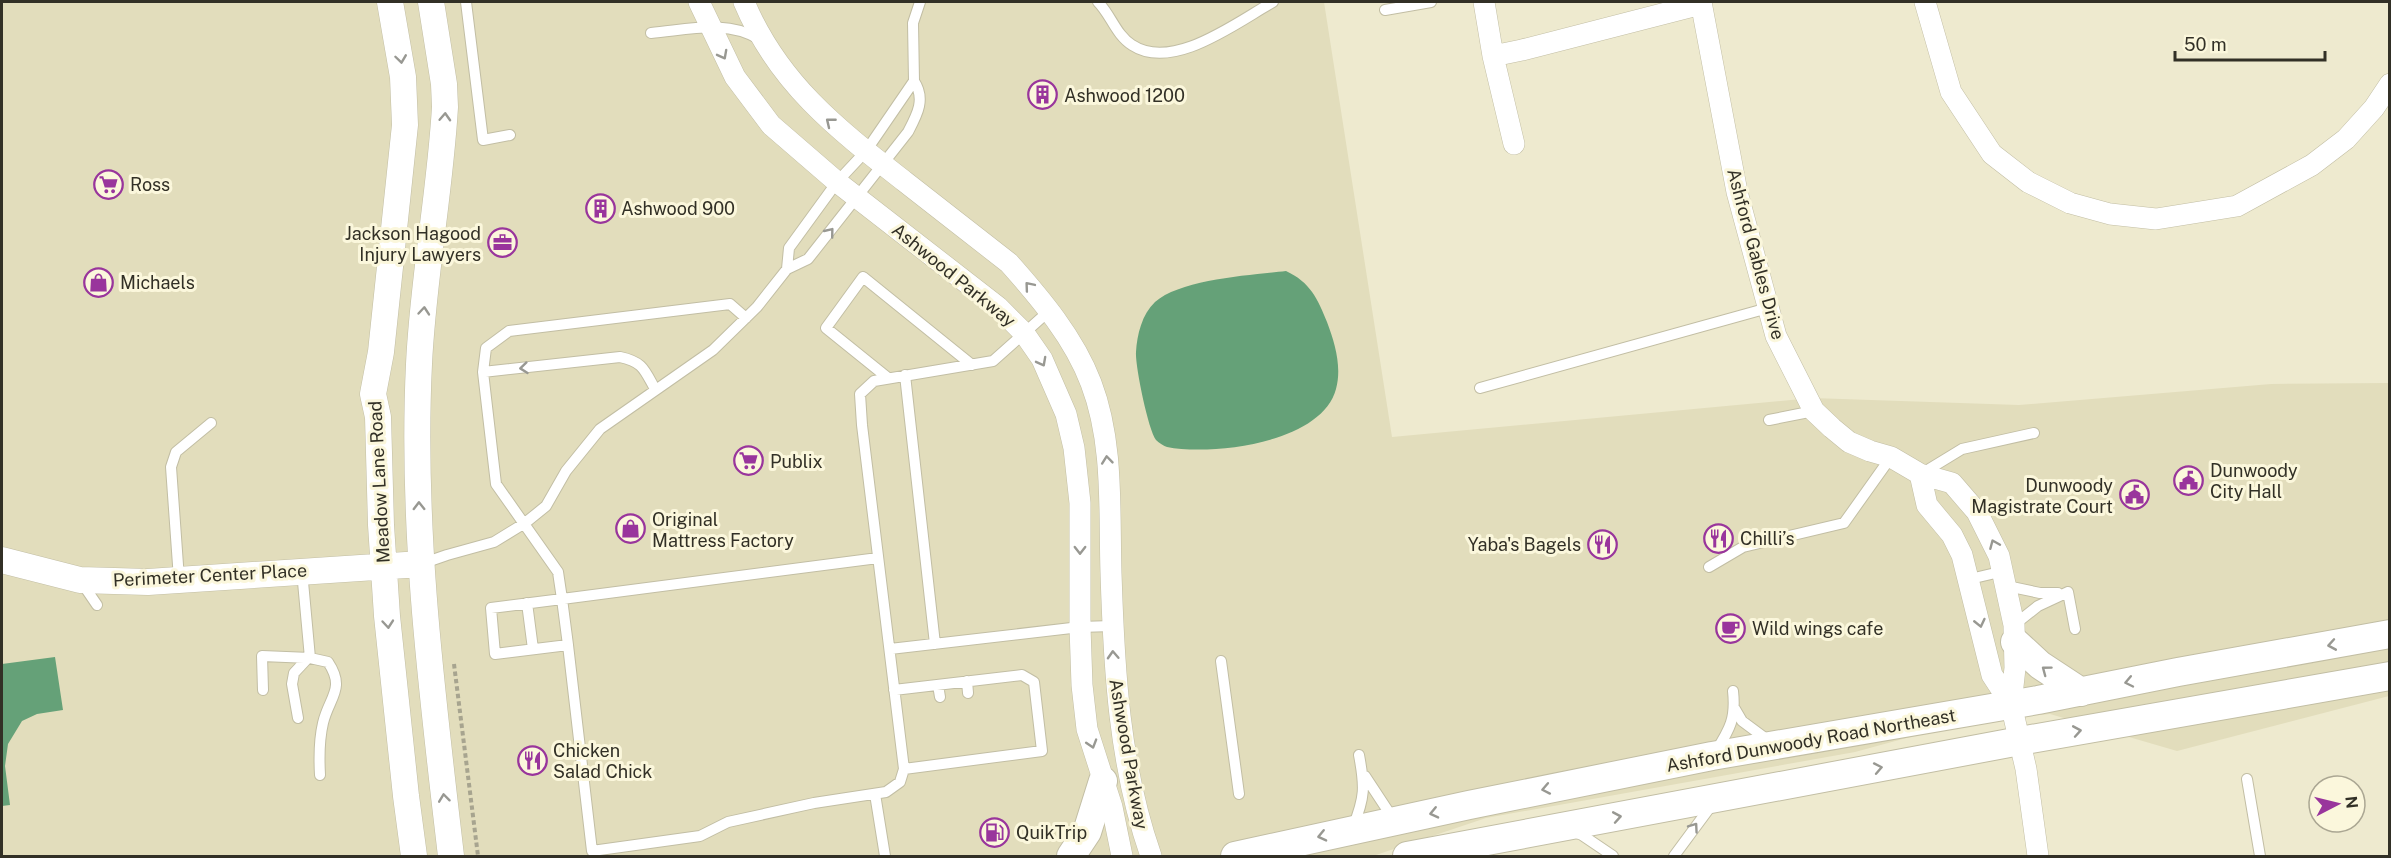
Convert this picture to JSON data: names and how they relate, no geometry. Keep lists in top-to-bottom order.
{
  "streets": {
    "main road": ["Ashford Dunwoody Road Northeast"],
    "street": [
      "Ashford Gables Drive",
      "Ashwood Parkway",
      "Meadow Lane Road",
      "Perimeter Center Place"
    ]
  },
  "crossings": [
    ["Ashford Gables Drive", "Ashford Dunwoody Road Northeast"],
    ["Meadow Lane Road", "Perimeter Center Place"]
  ],
  "places": {
    "building": ["Ashwood 1200", "Ashwood 900"],
    "supermarket": ["Ross", "Publix"],
    "office": ["Jackson Hagood Injury Lawyers"],
    "shop": ["Michaels", "Original Mattress Factory"],
    "public building": ["Dunwoody City Hall", "Dunwoody Magistrate Court"],
    "restaurant": ["Chilli’s", "Yaba's Bagels", "Chicken Salad Chick"],
    "cafe": ["Wild wings cafe"],
    "fuel station": ["QuikTrip"]
  },
  "scale_bar": "50 m",
  "north": "right"
}
